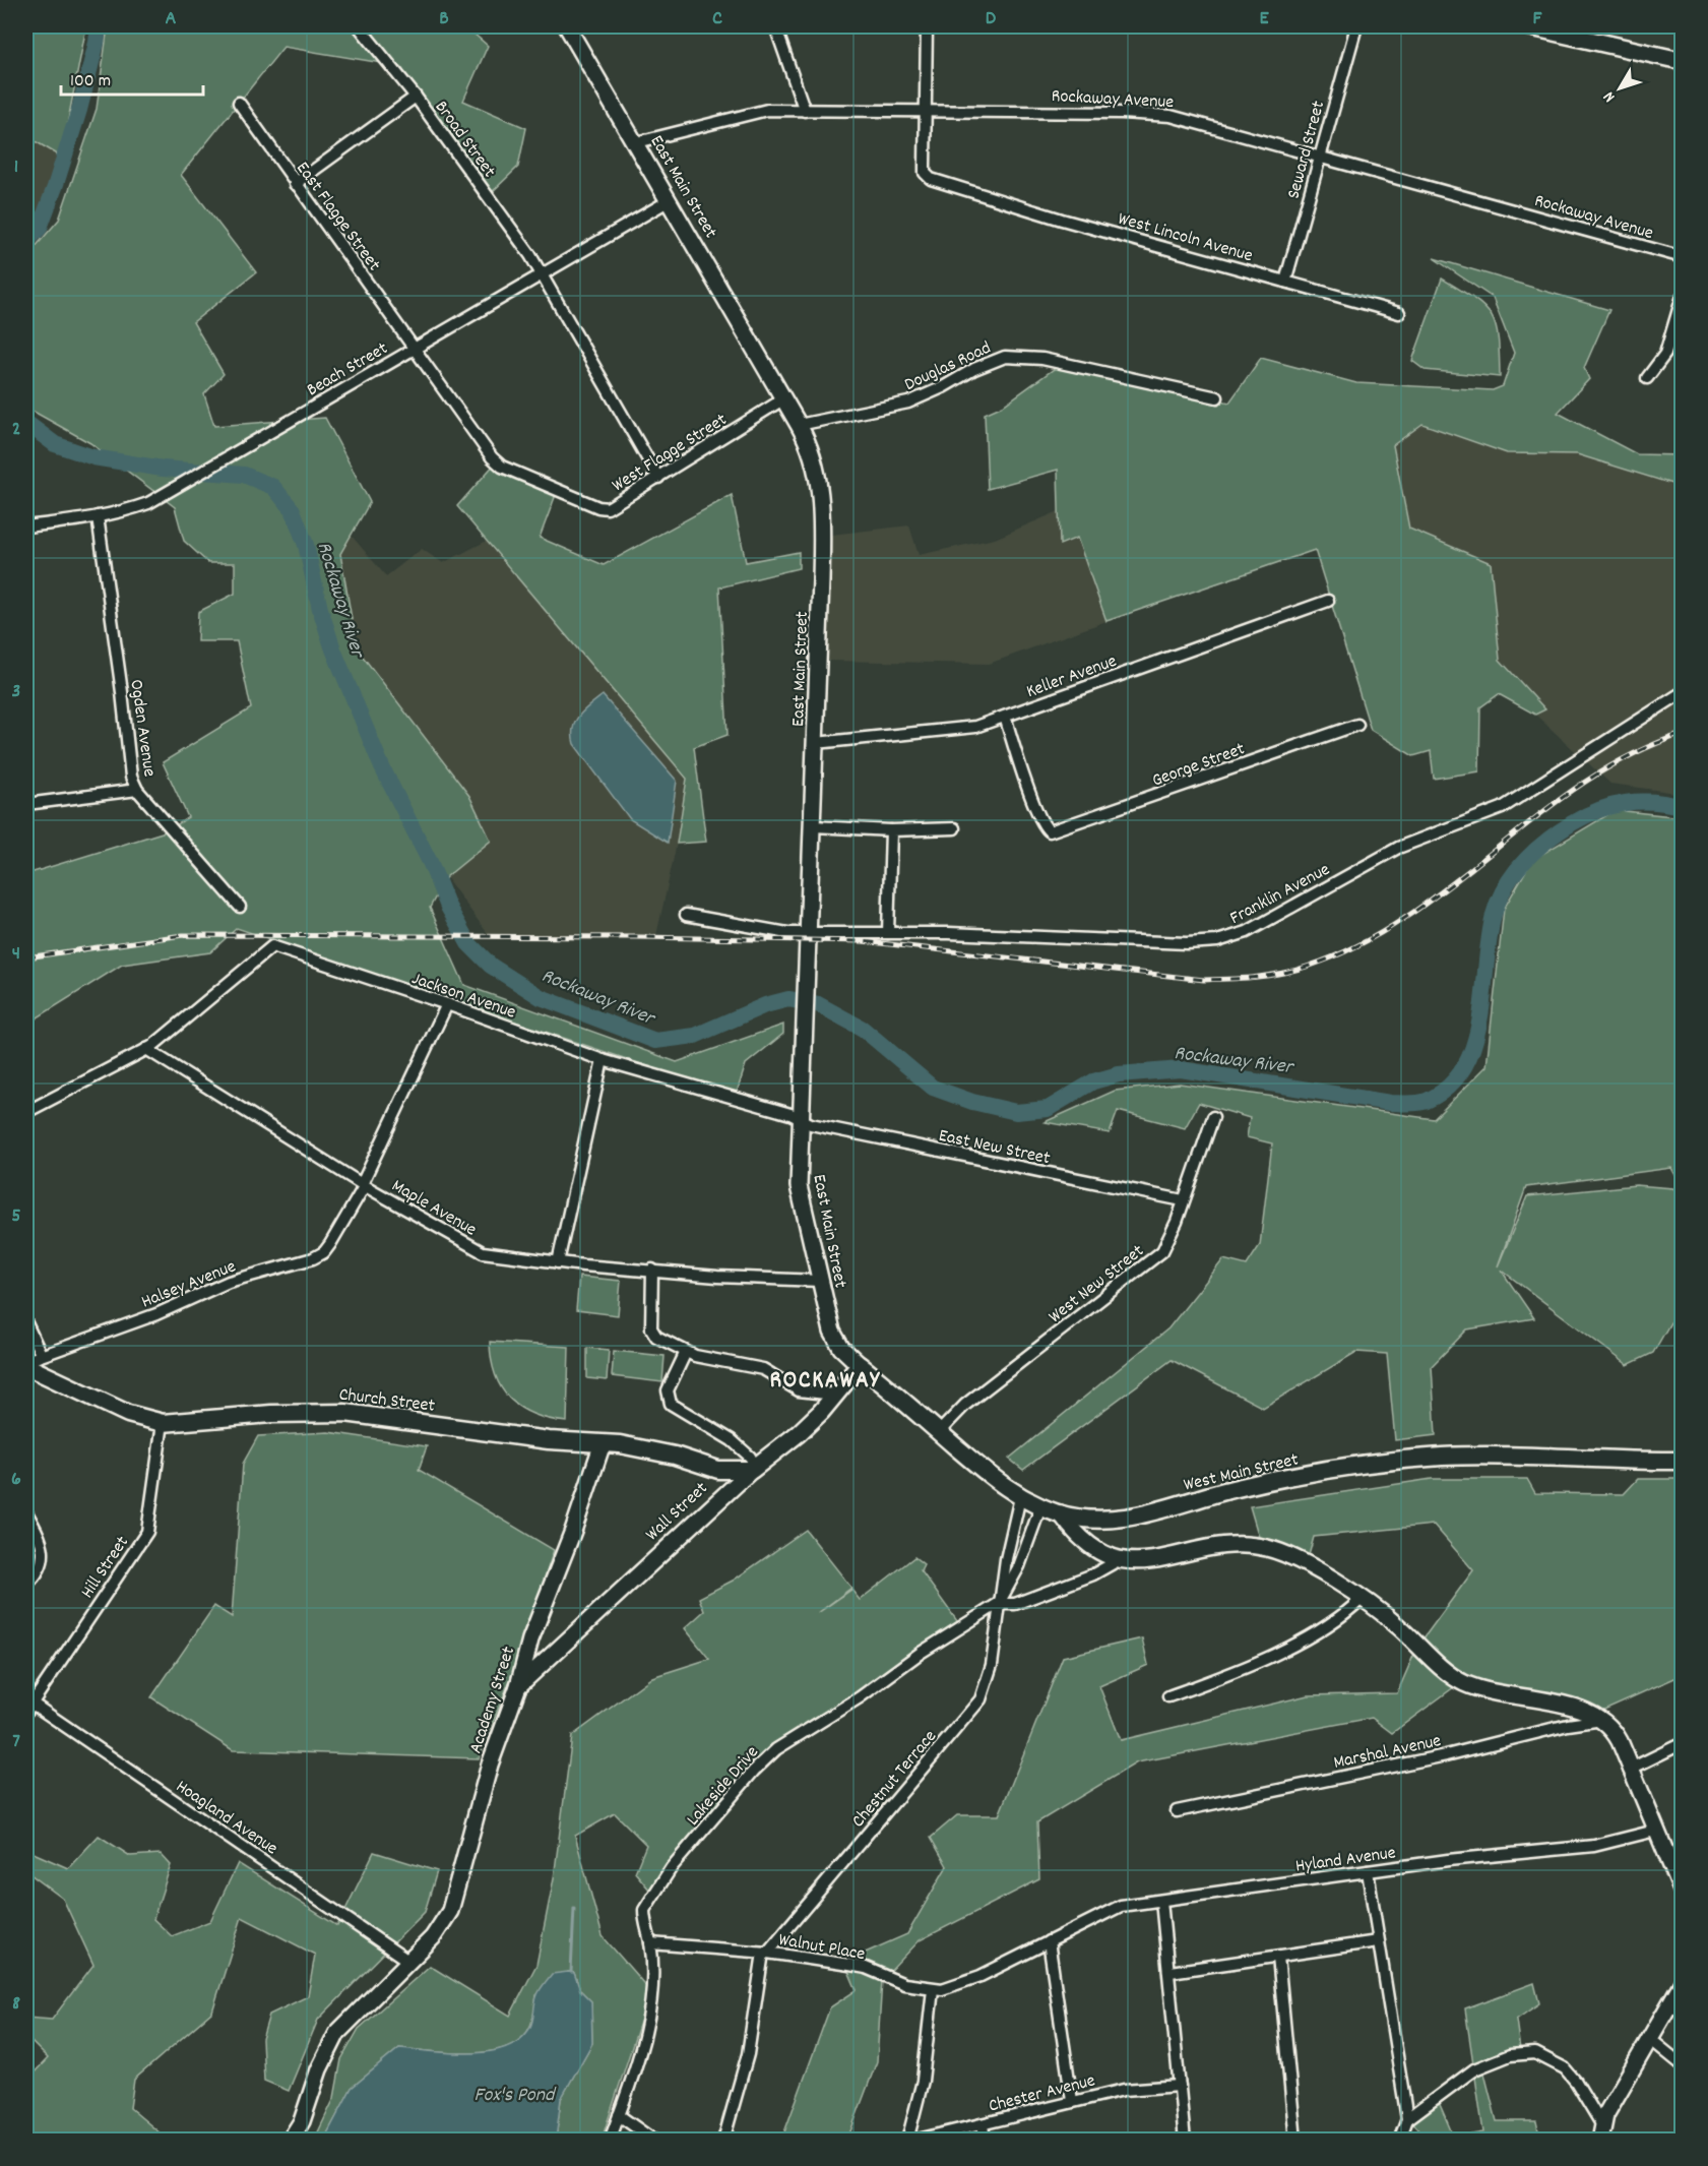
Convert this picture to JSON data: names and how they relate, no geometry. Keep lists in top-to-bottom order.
{
  "streets": {
    "main road": ["Church Street", "West Main Street", "Wall Street"],
    "street": [
      "Rockaway Avenue",
      "Broad Street",
      "Seward Street",
      "East Main Street",
      "East Flagge Street",
      "West Lincoln Avenue",
      "Douglas Road",
      "Beach Street",
      "West Flagge Street",
      "Keller Avenue",
      "Ogden Avenue",
      "George Street",
      "Franklin Avenue",
      "Jackson Avenue",
      "East New Street",
      "Maple Avenue",
      "Halsey Avenue",
      "West New Street",
      "Hill Street",
      "Academy Street",
      "Marshal Avenue",
      "Chestnut Terrace",
      "Lakeside Drive",
      "Hoagland Avenue",
      "Hyland Avenue",
      "Walnut Place",
      "Chester Avenue"
    ]
  },
  "crossings": [
    ["Rockaway Avenue", "Seward Street"],
    ["Rockaway Avenue", "East Main Street"],
    ["Rockaway Avenue", "West Lincoln Avenue"],
    ["Broad Street", "Beach Street"],
    ["Broad Street", "West Flagge Street"],
    ["Seward Street", "West Lincoln Avenue"],
    ["East Main Street", "Douglas Road"],
    ["East Main Street", "Beach Street"],
    ["East Main Street", "West Flagge Street"],
    ["East Main Street", "Keller Avenue"],
    ["East Main Street", "Franklin Avenue"],
    ["East Main Street", "Jackson Avenue"],
    ["East Main Street", "East New Street"],
    ["East Main Street", "Maple Avenue"],
    ["East Main Street", "West Main Street"],
    ["East Main Street", "Wall Street"],
    ["East Flagge Street", "Beach Street"],
    ["East Flagge Street", "West Flagge Street"],
    ["Beach Street", "West Flagge Street"],
    ["Beach Street", "Ogden Avenue"],
    ["Keller Avenue", "George Street"],
    ["Jackson Avenue", "East New Street"],
    ["Jackson Avenue", "Maple Avenue"],
    ["Jackson Avenue", "Halsey Avenue"],
    ["East New Street", "West New Street"],
    ["Maple Avenue", "Halsey Avenue"],
    ["Halsey Avenue", "Church Street"],
    ["West New Street", "West Main Street"],
    ["Church Street", "Wall Street"],
    ["Church Street", "Hill Street"],
    ["Church Street", "Academy Street"],
    ["West Main Street", "Wall Street"],
    ["West Main Street", "Chestnut Terrace"],
    ["Wall Street", "Academy Street"],
    ["Hill Street", "Hoagland Avenue"],
    ["Academy Street", "Hoagland Avenue"],
    ["Chestnut Terrace", "Lakeside Drive"],
    ["Chestnut Terrace", "Walnut Place"],
    ["Lakeside Drive", "Walnut Place"],
    ["Hyland Avenue", "Walnut Place"]
  ],
  "districts": ["ROCKAWAY"],
  "water": ["Rockaway River", "Fox's Pond"],
  "scale_bar": "100 m",
  "north": "bottom left",
  "grid": {
    "columns": [
      "A",
      "B",
      "C",
      "D",
      "E",
      "F"
    ],
    "rows": [
      "1",
      "2",
      "3",
      "4",
      "5",
      "6",
      "7",
      "8"
    ]
  }
}
